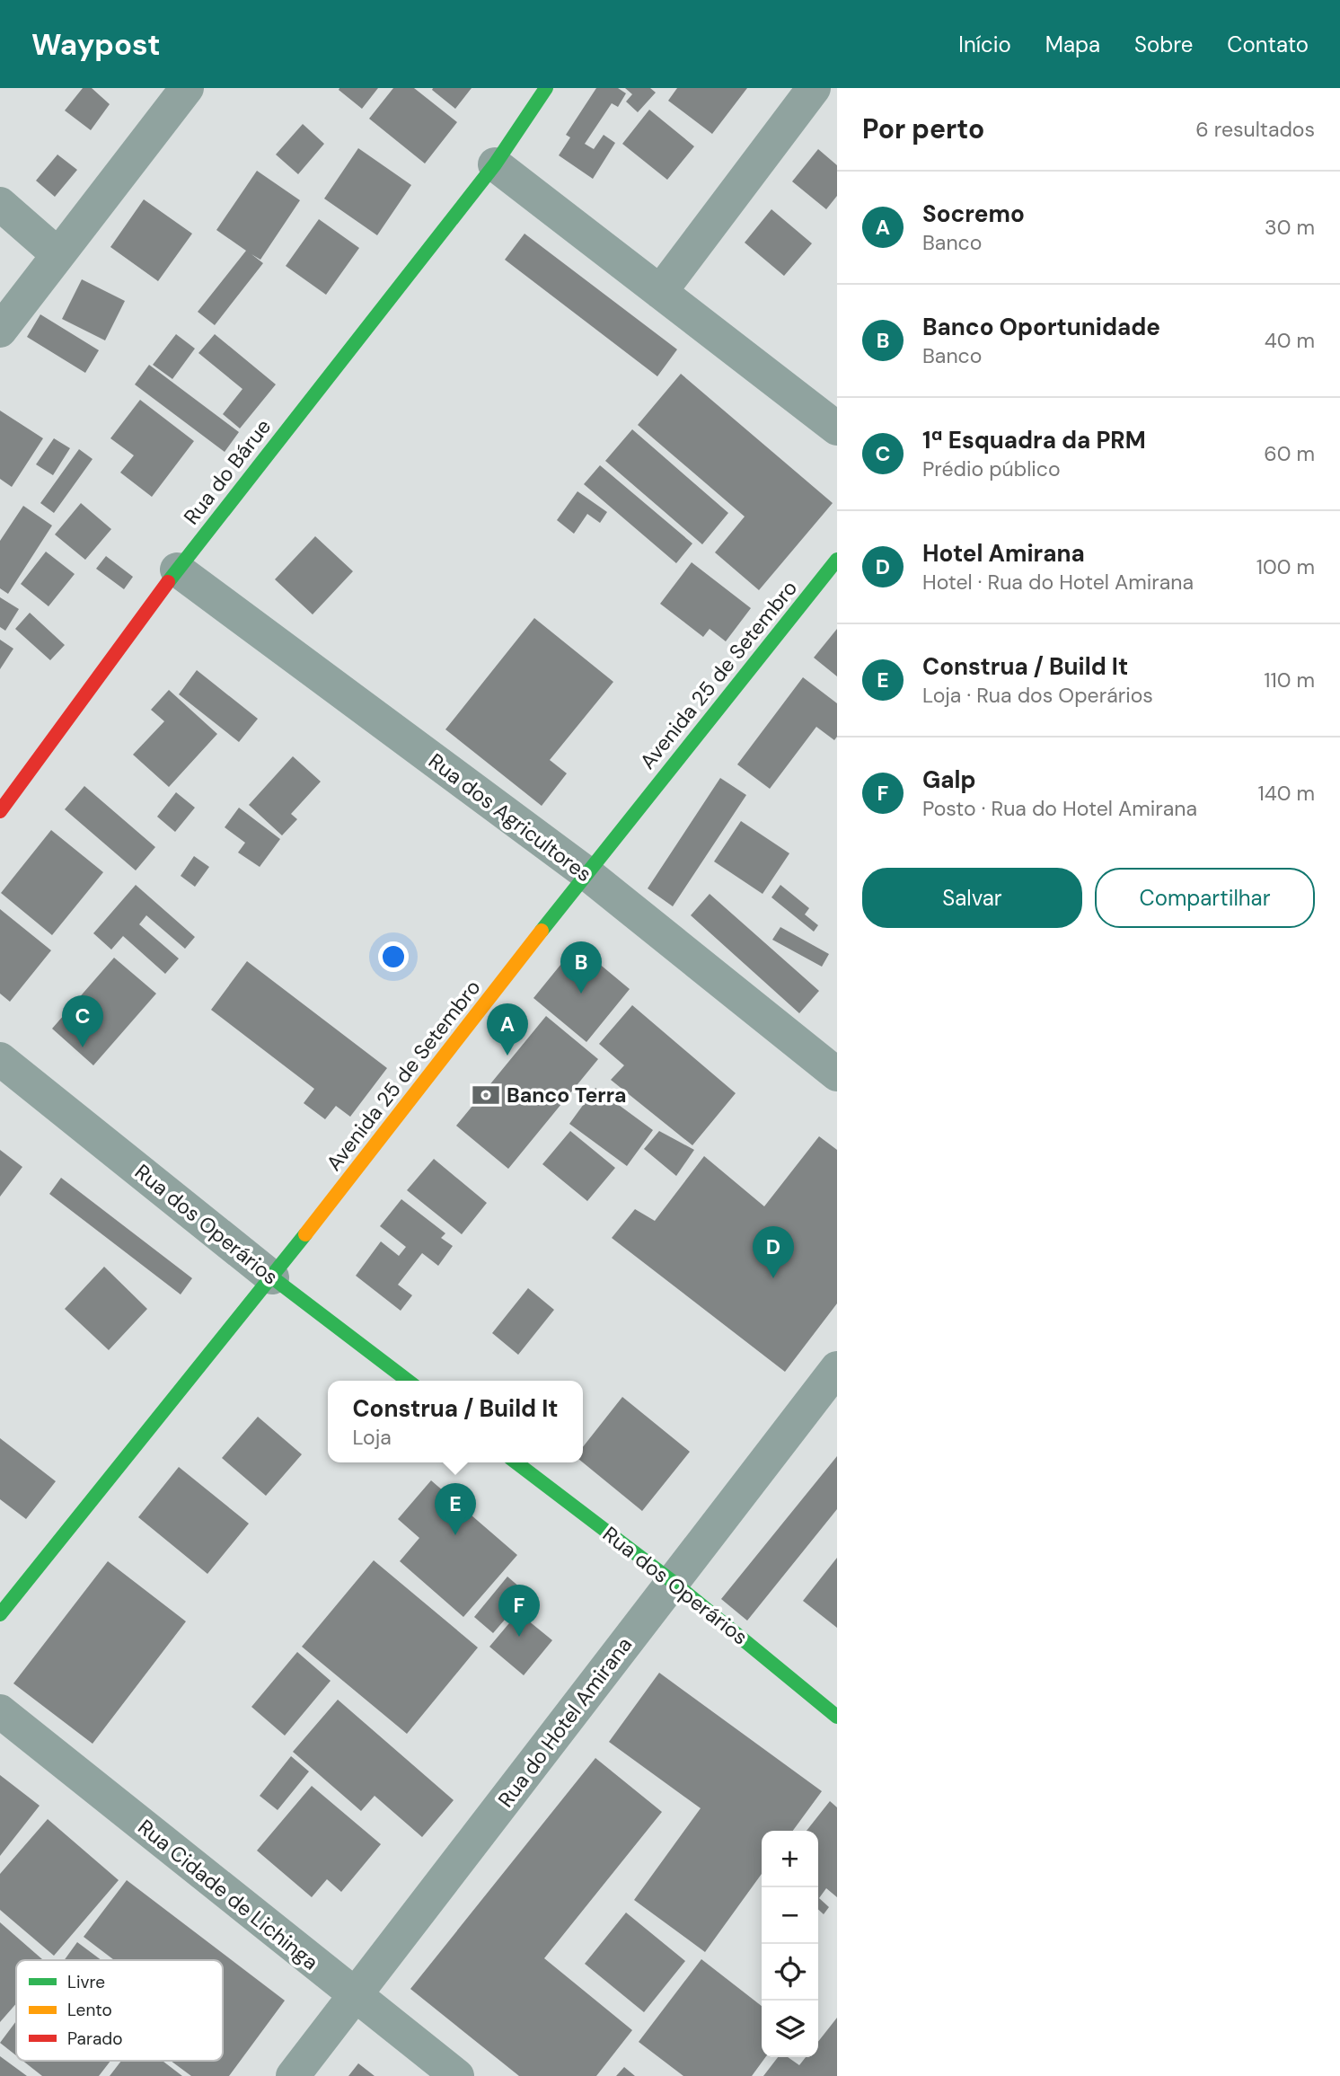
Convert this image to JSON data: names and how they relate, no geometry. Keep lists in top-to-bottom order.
{
  "streets": {
    "street": [
      "Rua do Bárue",
      "Avenida 25 de Setembro",
      "Rua dos Agricultores",
      "Rua dos Operários",
      "Rua do Hotel Amirana",
      "Rua Cidade de Lichinga"
    ]
  },
  "crossings": [
    ["Rua do Bárue", "Rua dos Agricultores"],
    ["Avenida 25 de Setembro", "Rua dos Agricultores"],
    ["Avenida 25 de Setembro", "Rua dos Operários"],
    ["Rua dos Operários", "Rua do Hotel Amirana"],
    ["Rua do Hotel Amirana", "Rua Cidade de Lichinga"]
  ],
  "places": {
    "bank": ["Banco Terra"]
  },
  "legend": ["Livre", "Lento", "Parado"],
  "page": {
    "header": "Waypost",
    "nav": [
      "Início",
      "Mapa",
      "Sobre",
      "Contato"
    ],
    "heading": ["Por perto", "6 resultados"],
    "list": [
      {
        "mark": "A",
        "name": "Socremo",
        "note": "Banco",
        "value": "30 m"
      },
      {
        "mark": "B",
        "name": "Banco Oportunidade",
        "note": "Banco",
        "value": "40 m"
      },
      {
        "mark": "C",
        "name": "1ª Esquadra da PRM",
        "note": "Prédio público",
        "value": "60 m"
      },
      {
        "mark": "D",
        "name": "Hotel Amirana",
        "note": "Hotel · Rua do Hotel Amirana",
        "value": "100 m"
      },
      {
        "mark": "E",
        "name": "Construa / Build It",
        "note": "Loja · Rua dos Operários",
        "value": "110 m"
      },
      {
        "mark": "F",
        "name": "Galp",
        "note": "Posto · Rua do Hotel Amirana",
        "value": "140 m"
      }
    ],
    "buttons": ["Salvar", "Compartilhar"],
    "pins": [
      "B",
      "C",
      "A",
      "D",
      "E",
      "F"
    ],
    "popup": ["Construa / Build It", "Loja"],
    "map_buttons": ["+", "−"]
  }
}
